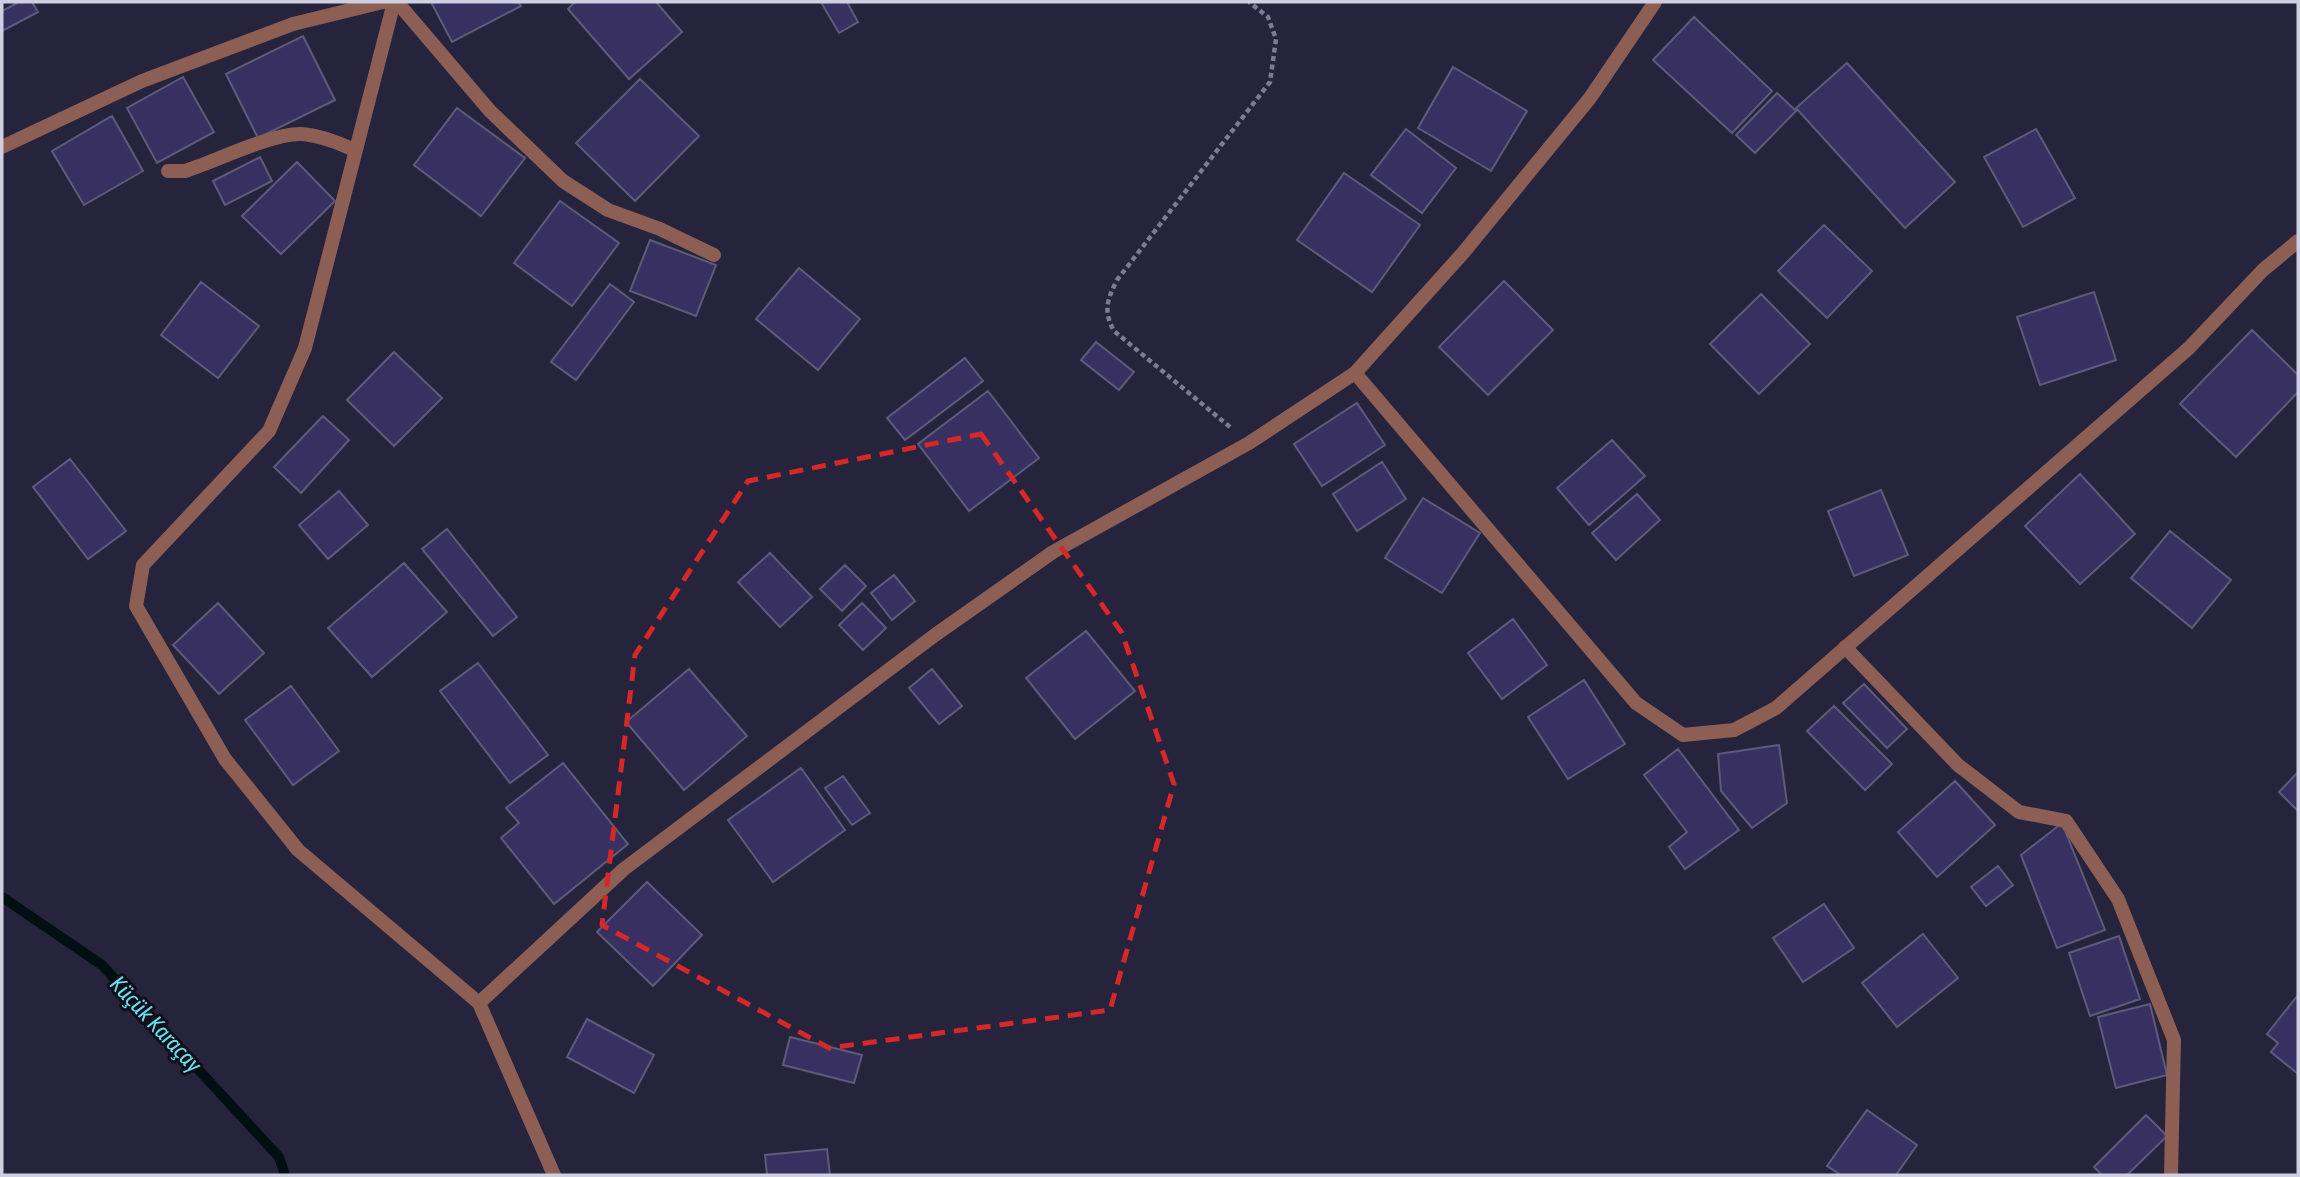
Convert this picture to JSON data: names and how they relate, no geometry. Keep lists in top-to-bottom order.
{
  "water": ["Küçük Karaçay"]
}
